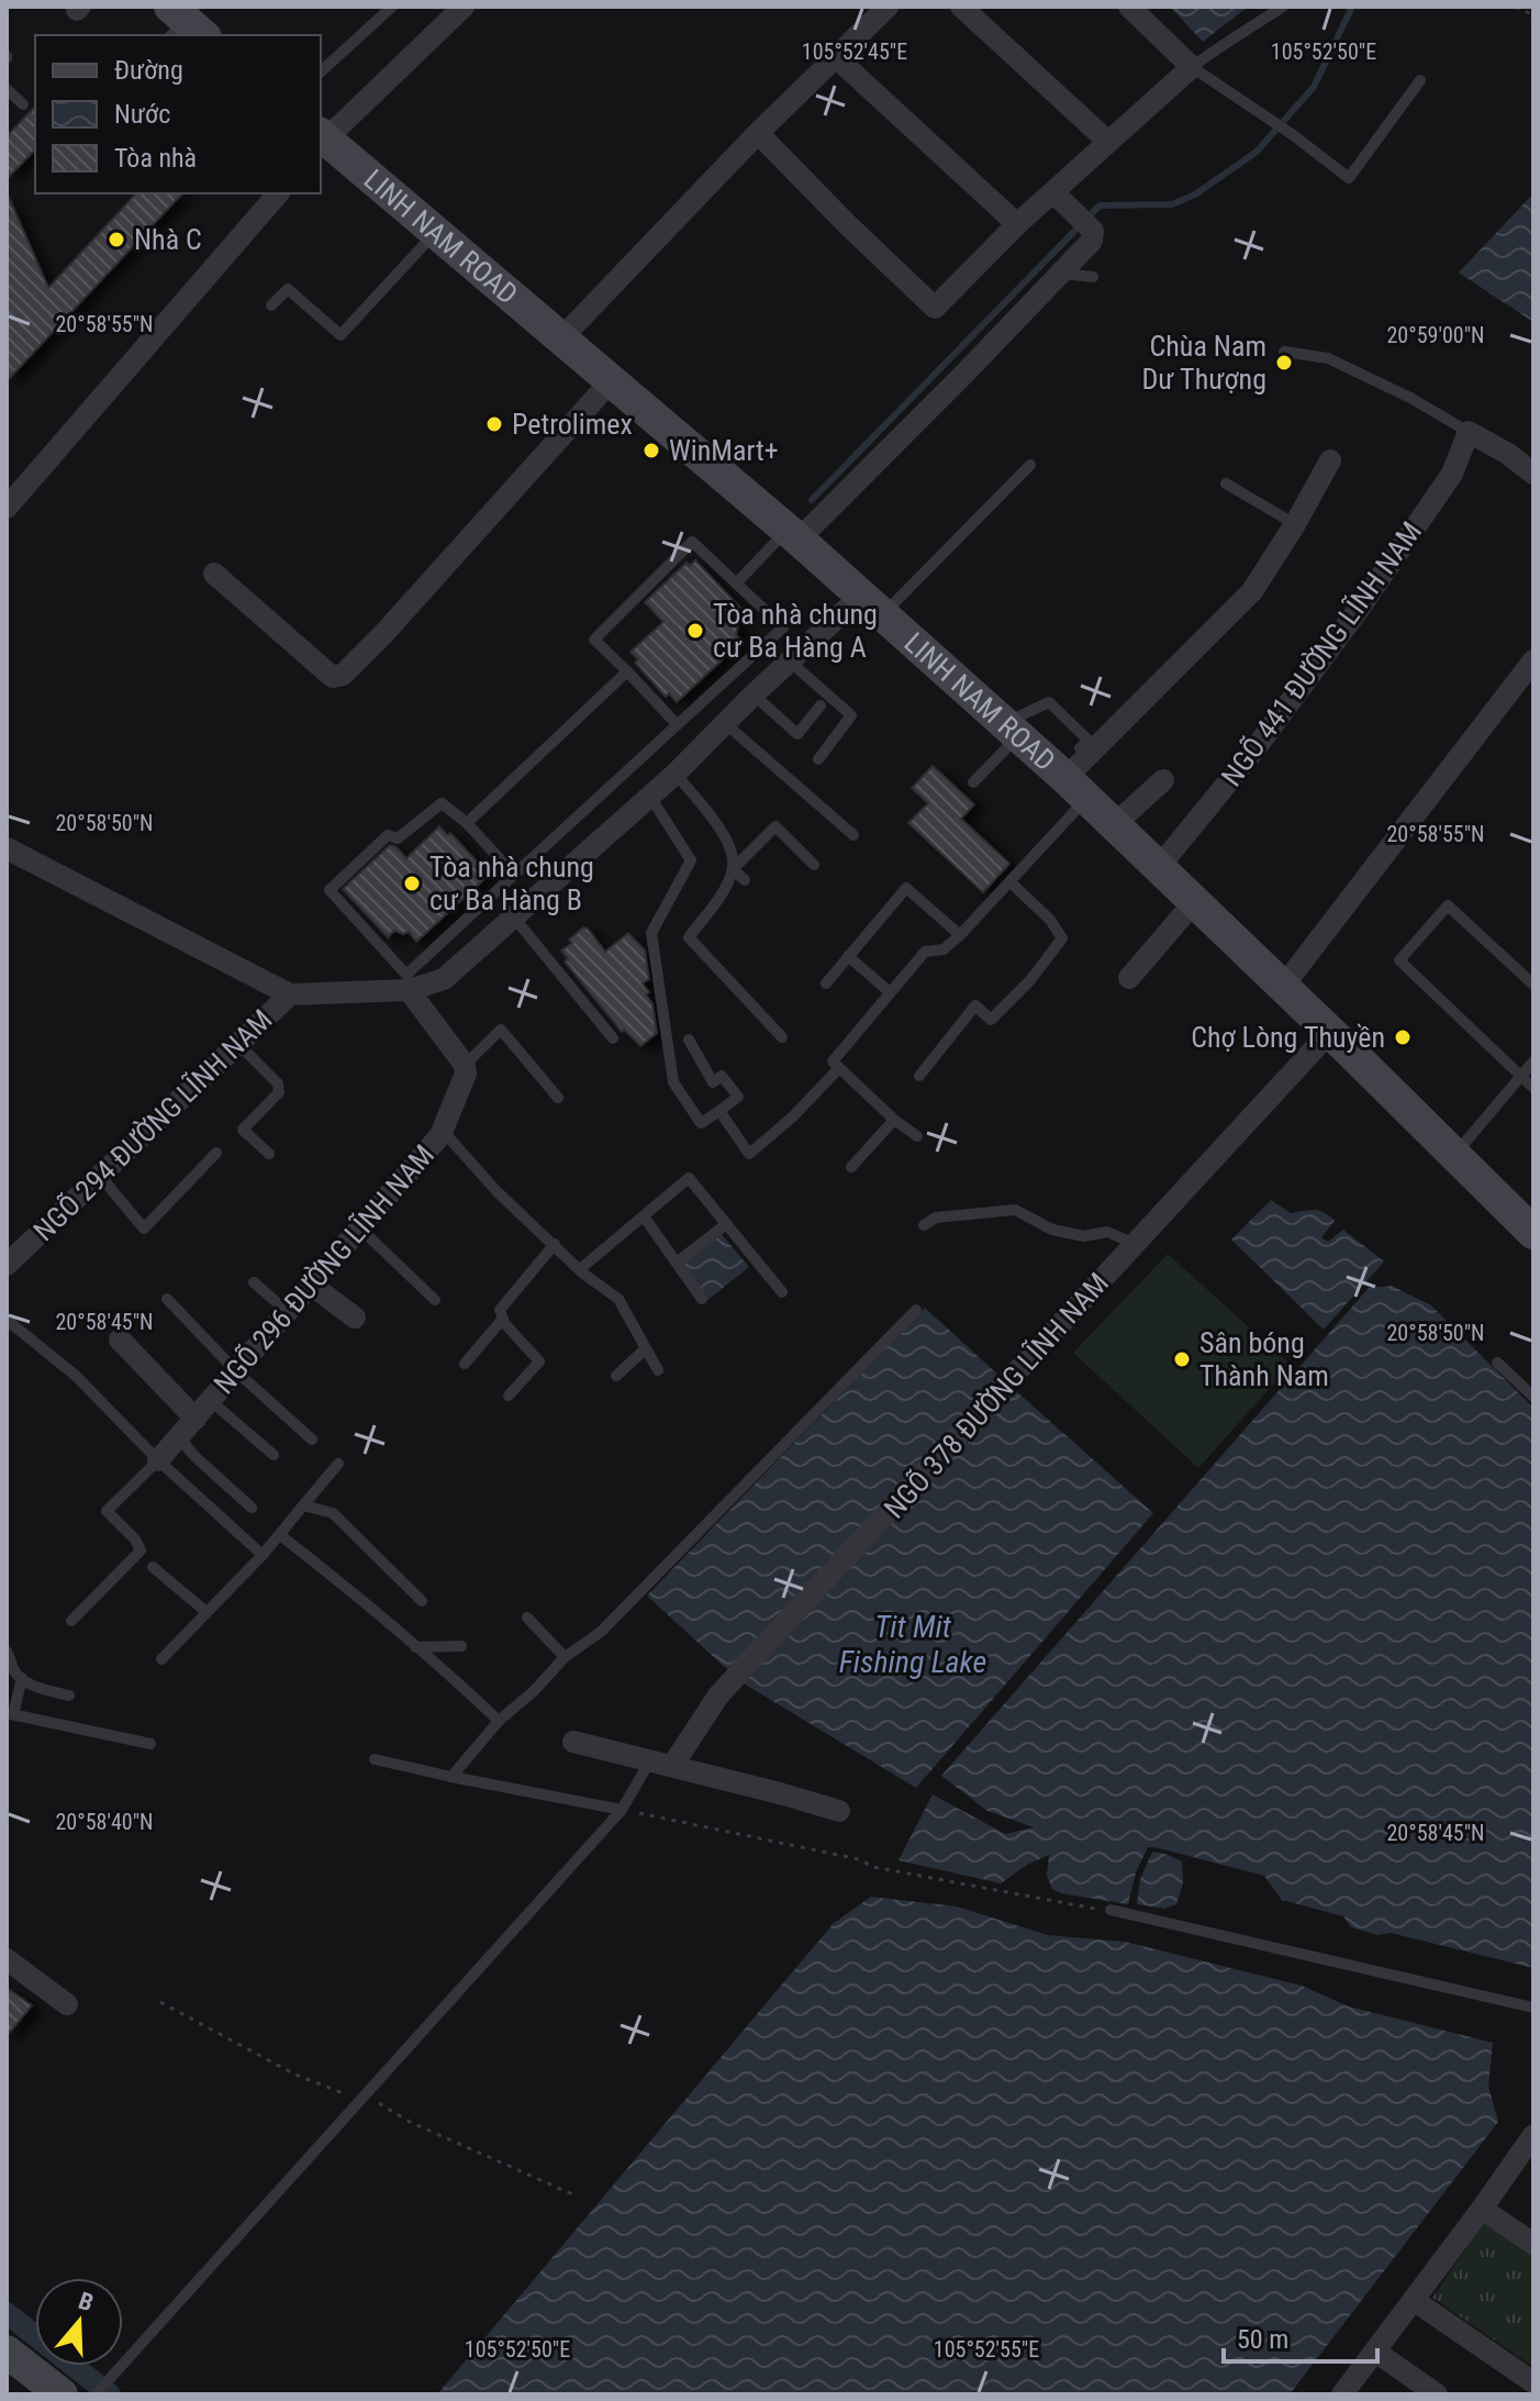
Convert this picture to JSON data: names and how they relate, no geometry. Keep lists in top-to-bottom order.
{
  "streets": {
    "main road": ["LINH NAM ROAD"],
    "street": [
      "NGÕ 441 ĐƯỜNG LĨNH NAM",
      "NGÕ 294 ĐƯỜNG LĨNH NAM",
      "NGÕ 296 ĐƯỜNG LĨNH NAM",
      "NGÕ 378 ĐƯỜNG LĨNH NAM"
    ]
  },
  "crossings": [
    ["LINH NAM ROAD", "NGÕ 441 ĐƯỜNG LĨNH NAM"],
    ["LINH NAM ROAD", "NGÕ 378 ĐƯỜNG LĨNH NAM"]
  ],
  "water": ["Tit Mit Fishing Lake"],
  "places": [
    "Nhà C",
    "Chùa Nam Dư Thượng",
    "Petrolimex",
    "WinMart+",
    "Tòa nhà chung cư Ba Hàng A",
    "Tòa nhà chung cư Ba Hàng B",
    "Chợ Lòng Thuyền",
    "Sân bóng Thành Nam"
  ],
  "legend": ["Đường", "Nước", "Tòa nhà"],
  "scale_bar": "50 m",
  "north": "top",
  "coordinates": [
    "105°52'45\"E",
    "105°52'50\"E",
    "20°58'55\"N",
    "20°59'00\"N",
    "20°58'50\"N",
    "20°58'45\"N",
    "20°58'40\"N",
    "105°52'55\"E"
  ]
}
